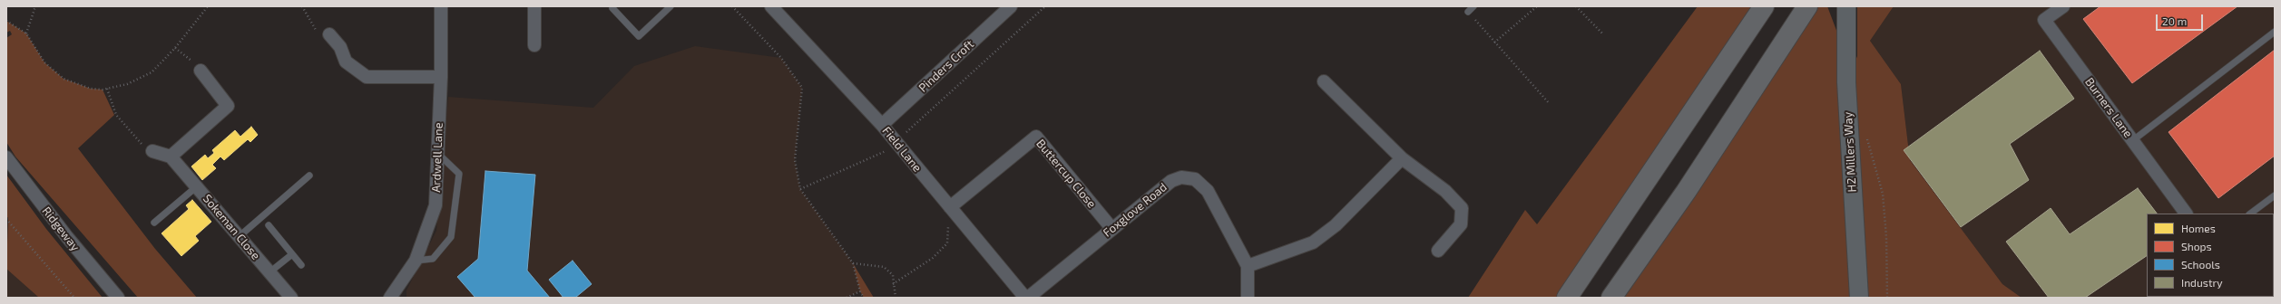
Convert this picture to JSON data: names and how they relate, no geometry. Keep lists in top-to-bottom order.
{
  "streets": {
    "street": [
      "Pinders Croft",
      "Burners Lane",
      "Field Lane",
      "H2 Millers Way",
      "Ardwell Lane",
      "Buttercup Close",
      "Foxglove Road",
      "Sokeman Close",
      "Ridgeway"
    ]
  },
  "crossings": [
    ["Pinders Croft", "Field Lane"],
    ["Field Lane", "Buttercup Close"],
    ["Field Lane", "Foxglove Road"],
    ["Buttercup Close", "Foxglove Road"]
  ],
  "legend": [
    "Homes",
    "Shops",
    "Schools",
    "Industry"
  ],
  "scale_bar": "20 m"
}
